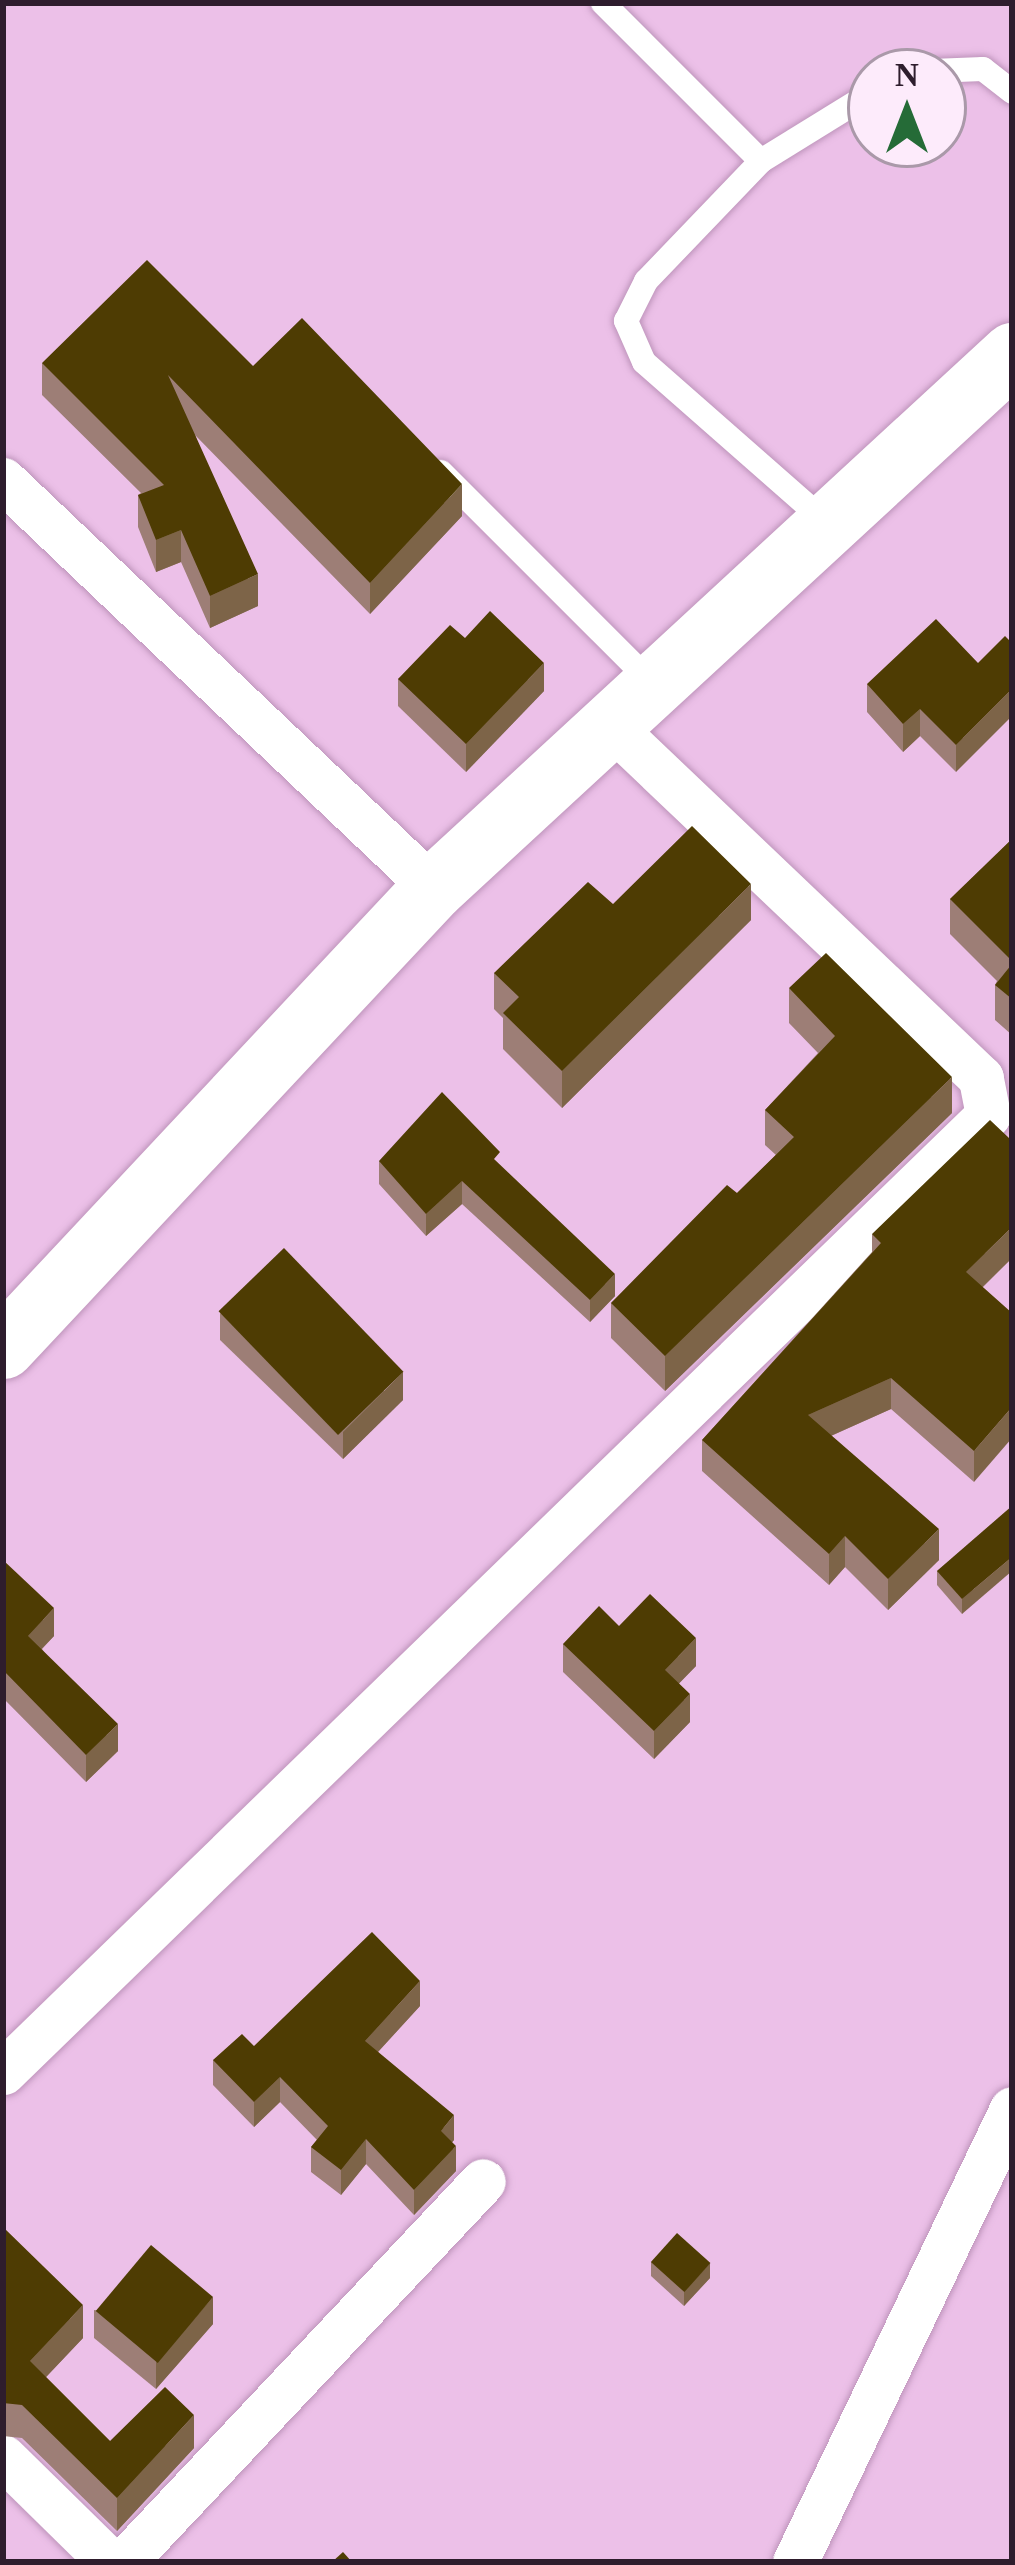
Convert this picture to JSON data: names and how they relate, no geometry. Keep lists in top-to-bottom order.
{
  "north": "top"
}
